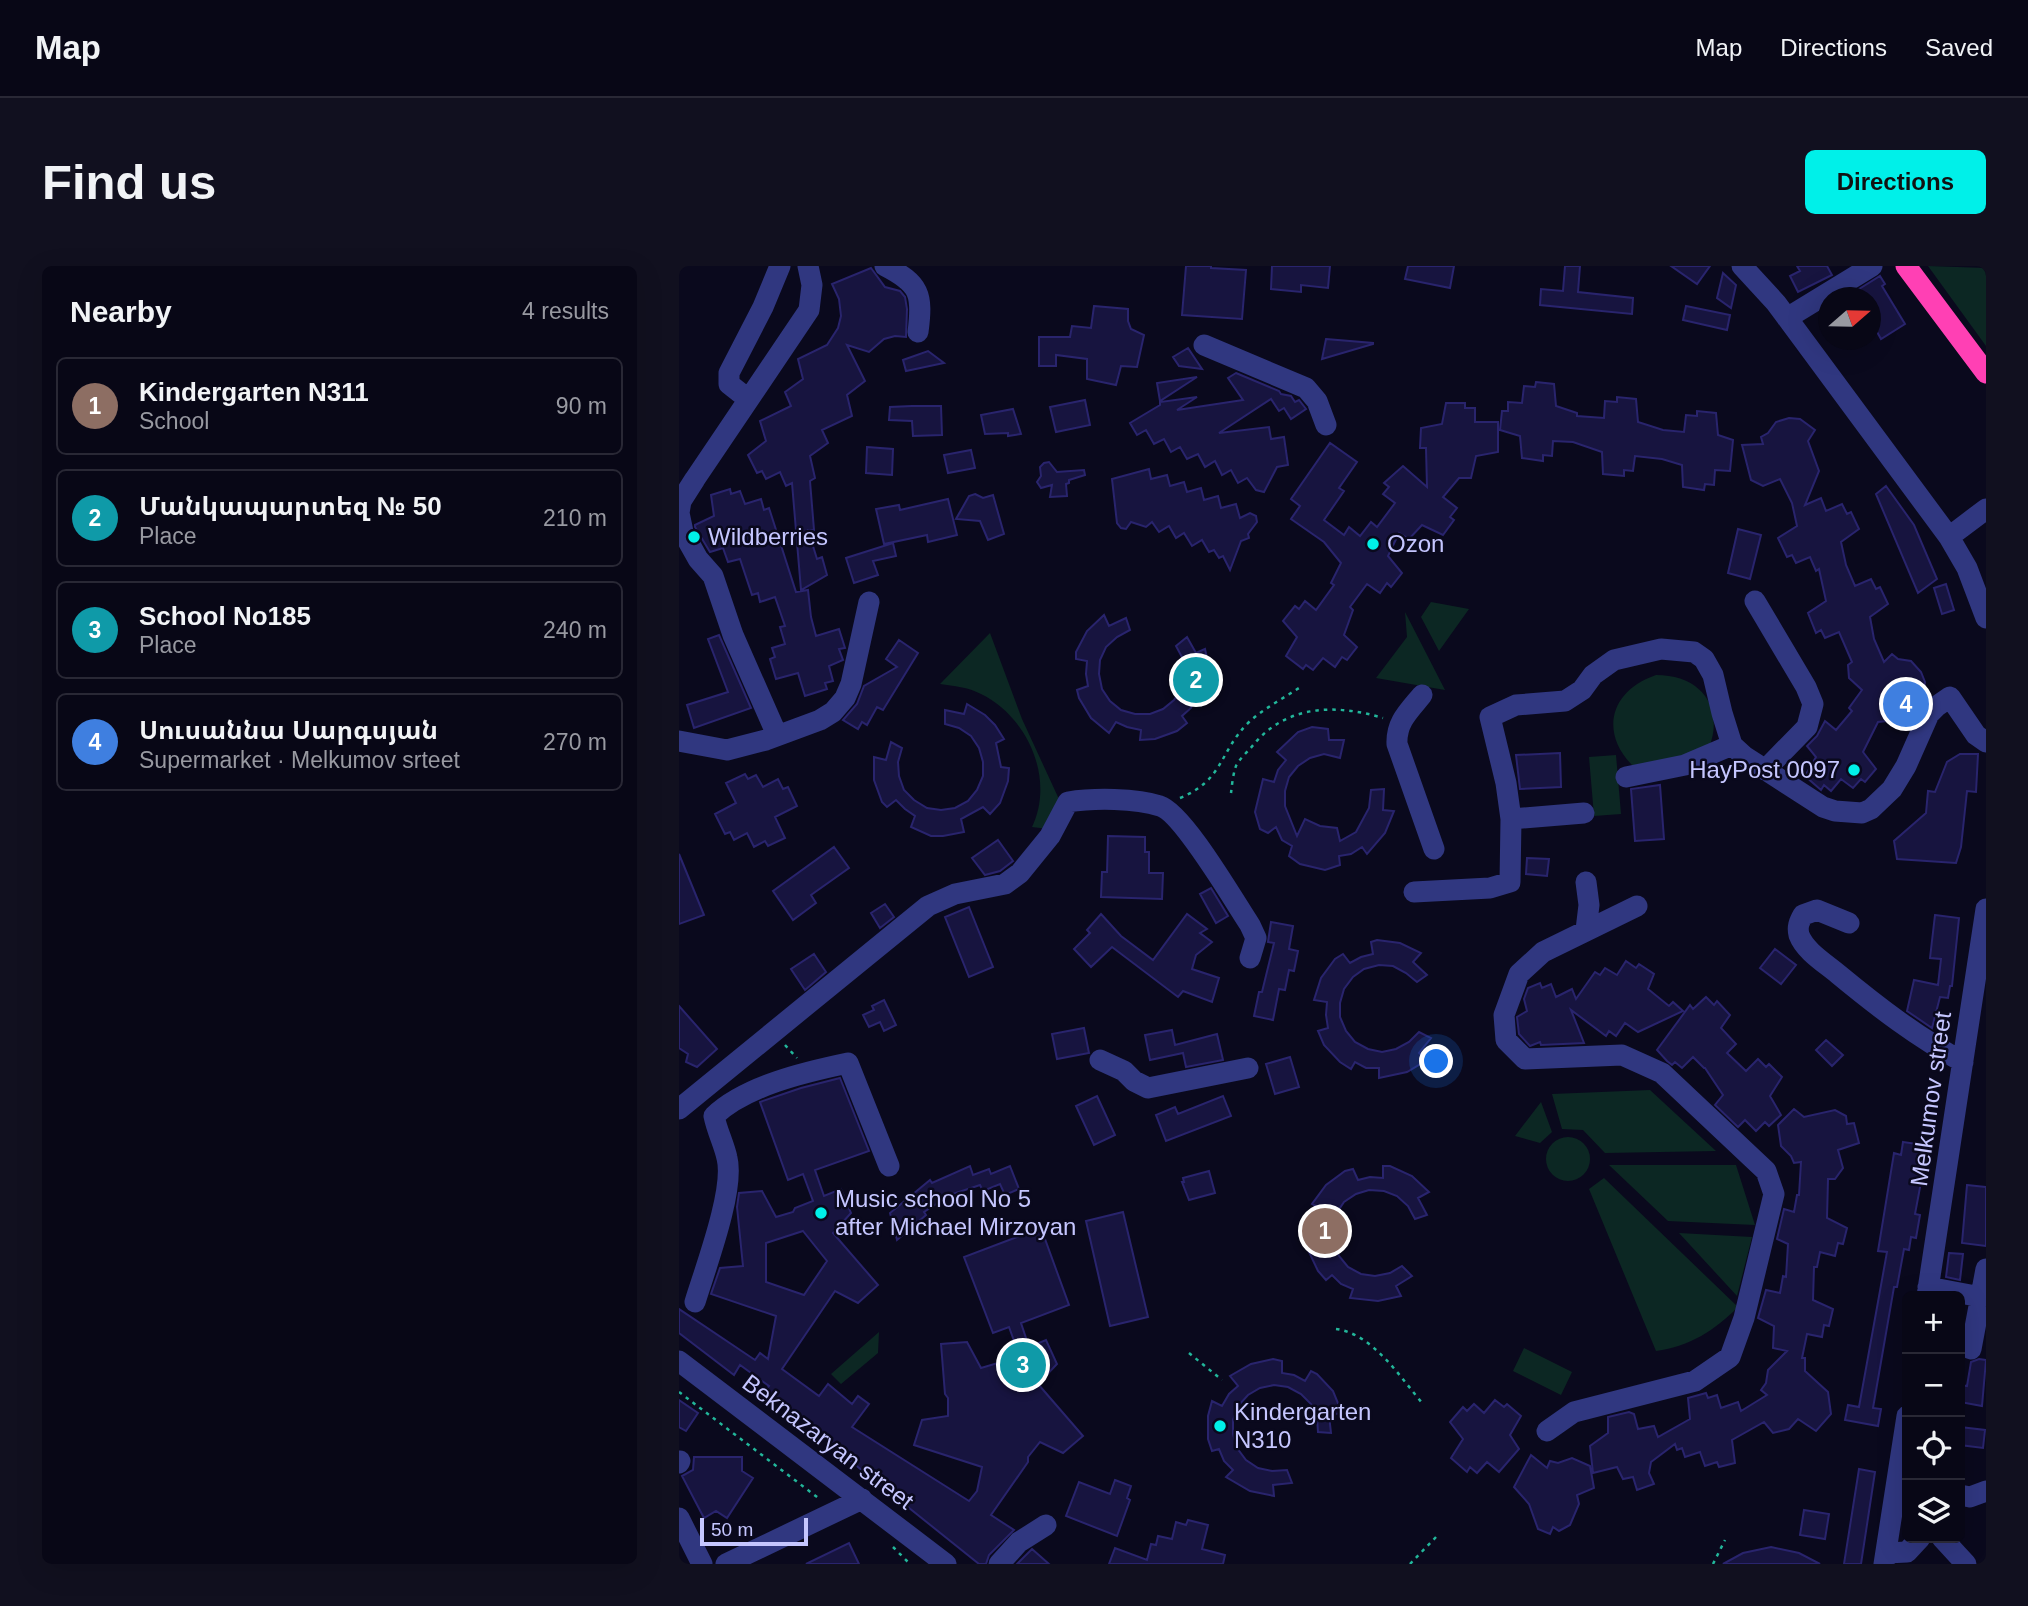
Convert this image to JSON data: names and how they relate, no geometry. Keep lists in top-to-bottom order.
{
  "streets": {
    "street": ["Melkumov street", "Beknazaryan street"]
  },
  "places": [
    "Wildberries",
    "Ozon",
    "HayPost 0097",
    "Music school No 5 after Michael Mirzoyan",
    "Kindergarten N310"
  ],
  "scale_bar": "50 m",
  "north": "right",
  "page": {
    "header": "Map",
    "nav": ["Map", "Directions", "Saved"],
    "buttons": "Directions",
    "title": "Find us",
    "heading": ["Nearby", "4 results"],
    "list": [
      {
        "mark": "1",
        "name": "Kindergarten N311",
        "note": "School",
        "value": "90 m"
      },
      {
        "mark": "2",
        "name": "Մանկապարտեզ № 50",
        "note": "Place",
        "value": "210 m"
      },
      {
        "mark": "3",
        "name": "School No185",
        "note": "Place",
        "value": "240 m"
      },
      {
        "mark": "4",
        "name": "Սուսաննա Սարգսյան",
        "note": "Supermarket · Melkumov srteet",
        "value": "270 m"
      }
    ],
    "pins": [
      "2",
      "4",
      "1",
      "3"
    ],
    "map_buttons": ["+", "−"],
    "scale": "50 m"
  }
}
